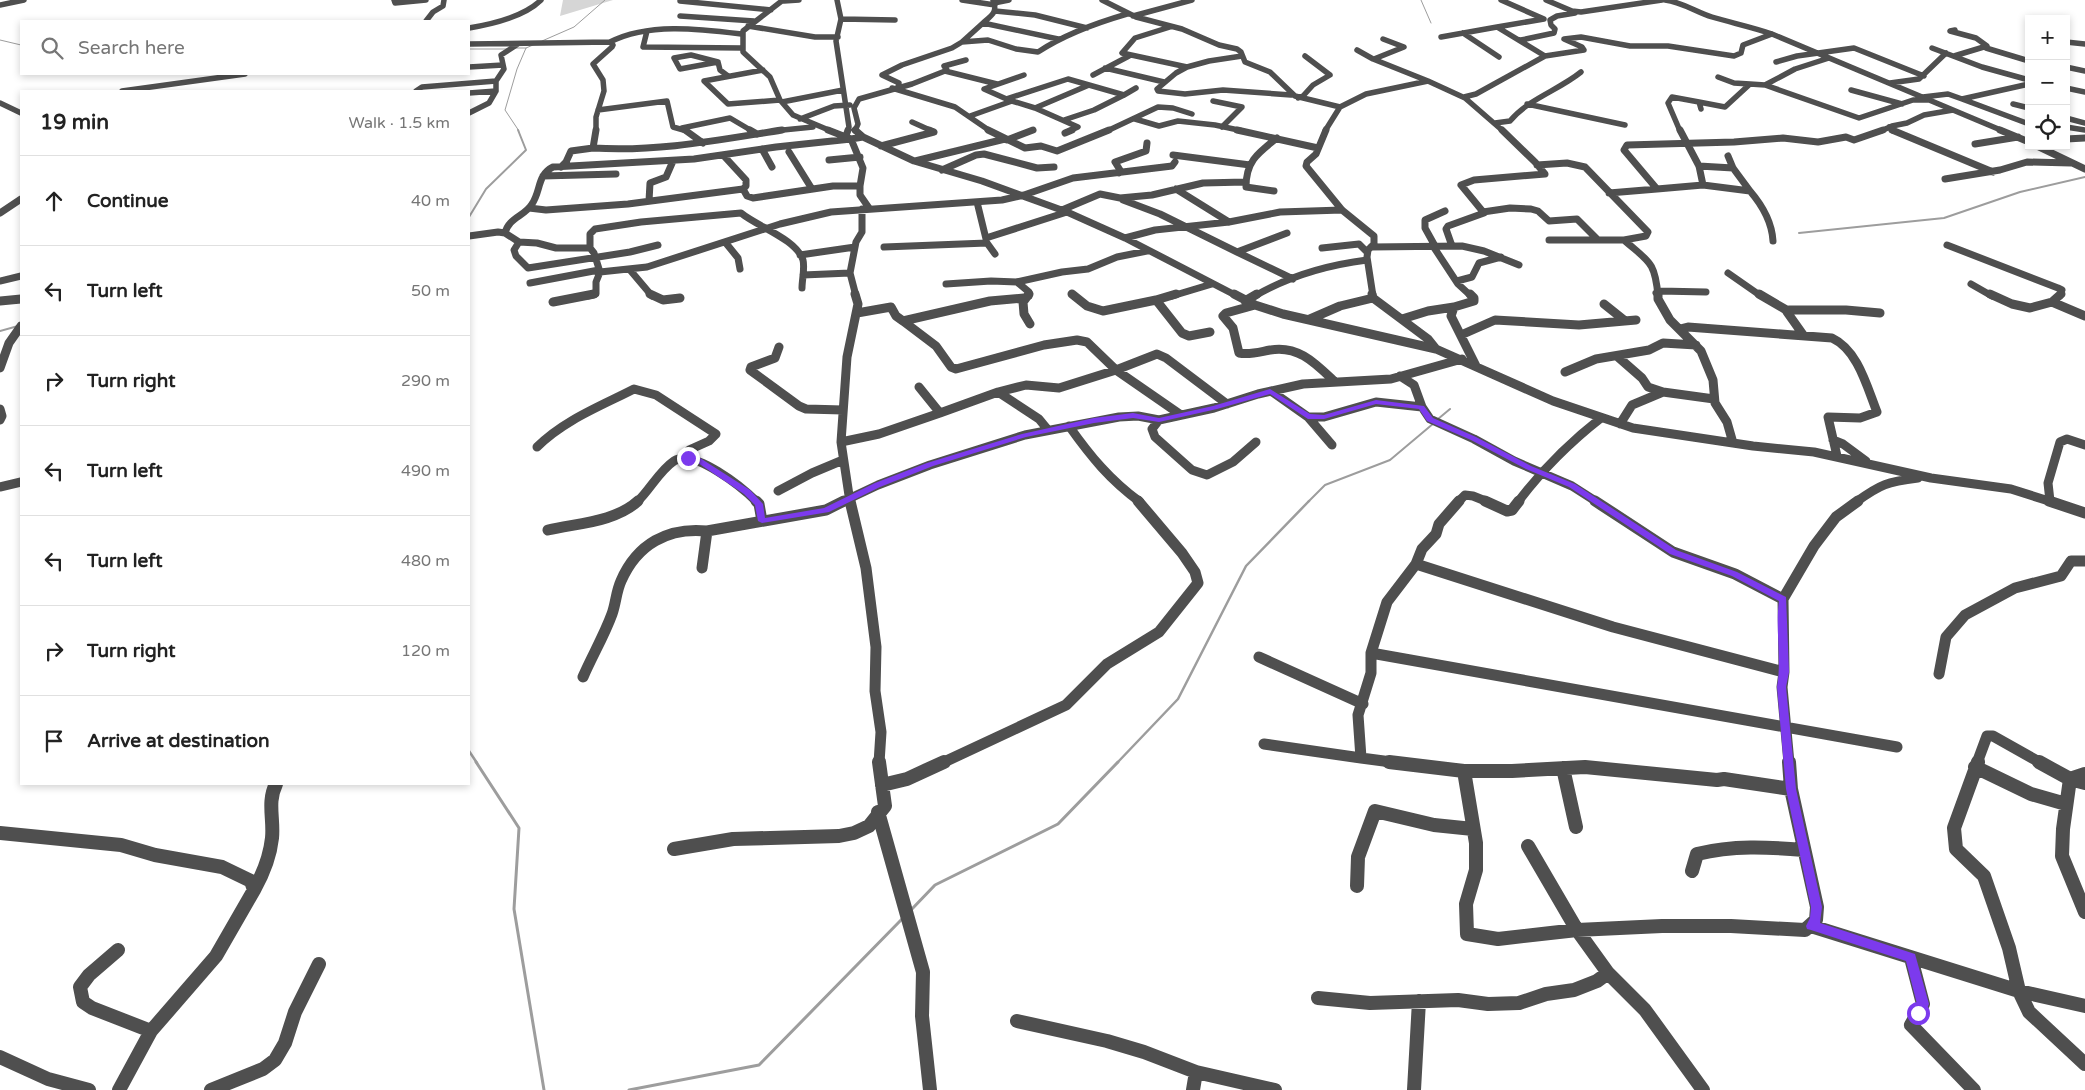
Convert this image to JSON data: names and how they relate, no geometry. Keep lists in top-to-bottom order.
{
  "page": {
    "map_buttons": ["+", "−"],
    "search": "Search here",
    "heading": ["19 min", "Walk · 1.5 km"],
    "list": [
      ["Continue", "40 m"],
      ["Turn left", "50 m"],
      ["Turn right", "290 m"],
      ["Turn left", "490 m"],
      ["Turn left", "480 m"],
      ["Turn right", "120 m"],
      "Arrive at destination"
    ]
  }
}
